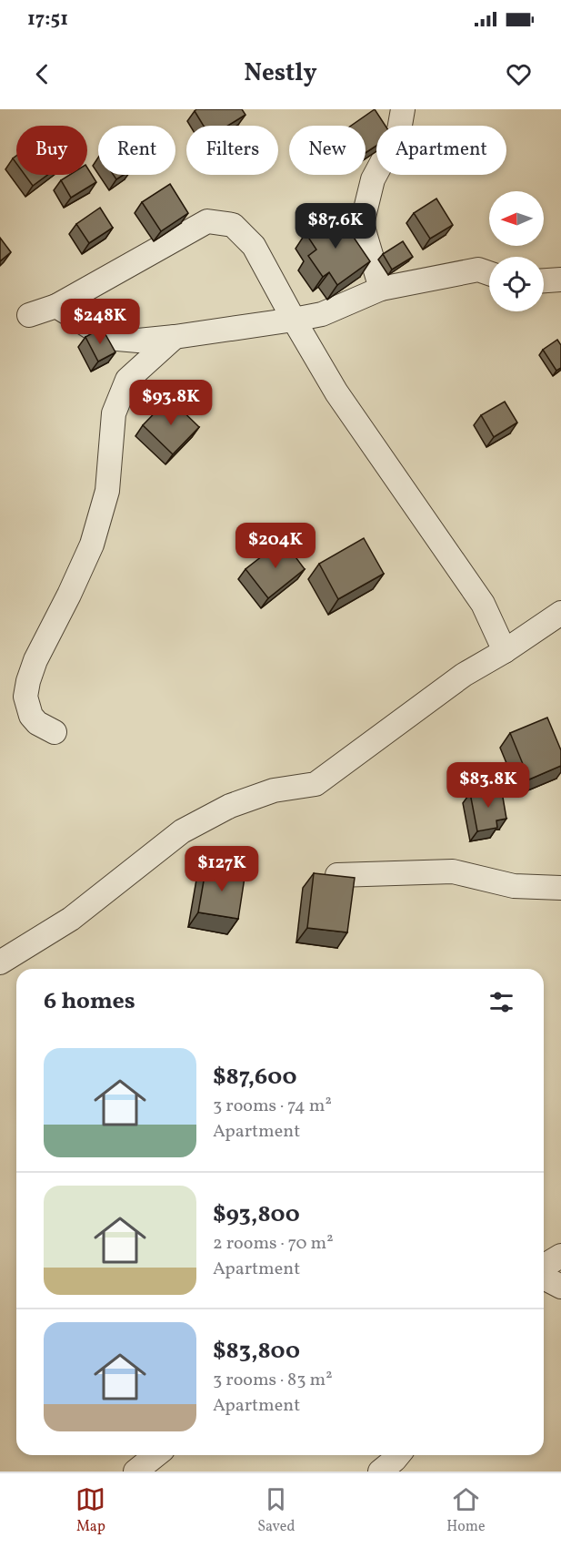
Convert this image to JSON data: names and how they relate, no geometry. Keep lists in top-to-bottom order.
{
  "north": "left",
  "page": {
    "status": "17:51",
    "header": "Nestly",
    "chip": [
      "Buy",
      "Rent",
      "Filters",
      "New",
      "Apartment"
    ],
    "price": [
      "$87.6K",
      "$248K",
      "$93.8K",
      "$204K",
      "$83.8K",
      "$127K"
    ],
    "heading": "6 homes",
    "list": [
      {
        "name": "$87,600",
        "note": "3 rooms · 74 m² · Apartment"
      },
      {
        "name": "$93,800",
        "note": "2 rooms · 70 m² · Apartment"
      },
      {
        "name": "$83,800",
        "note": "3 rooms · 83 m² · Apartment"
      }
    ],
    "tabs": ["Map", "Saved", "Home"]
  }
}
